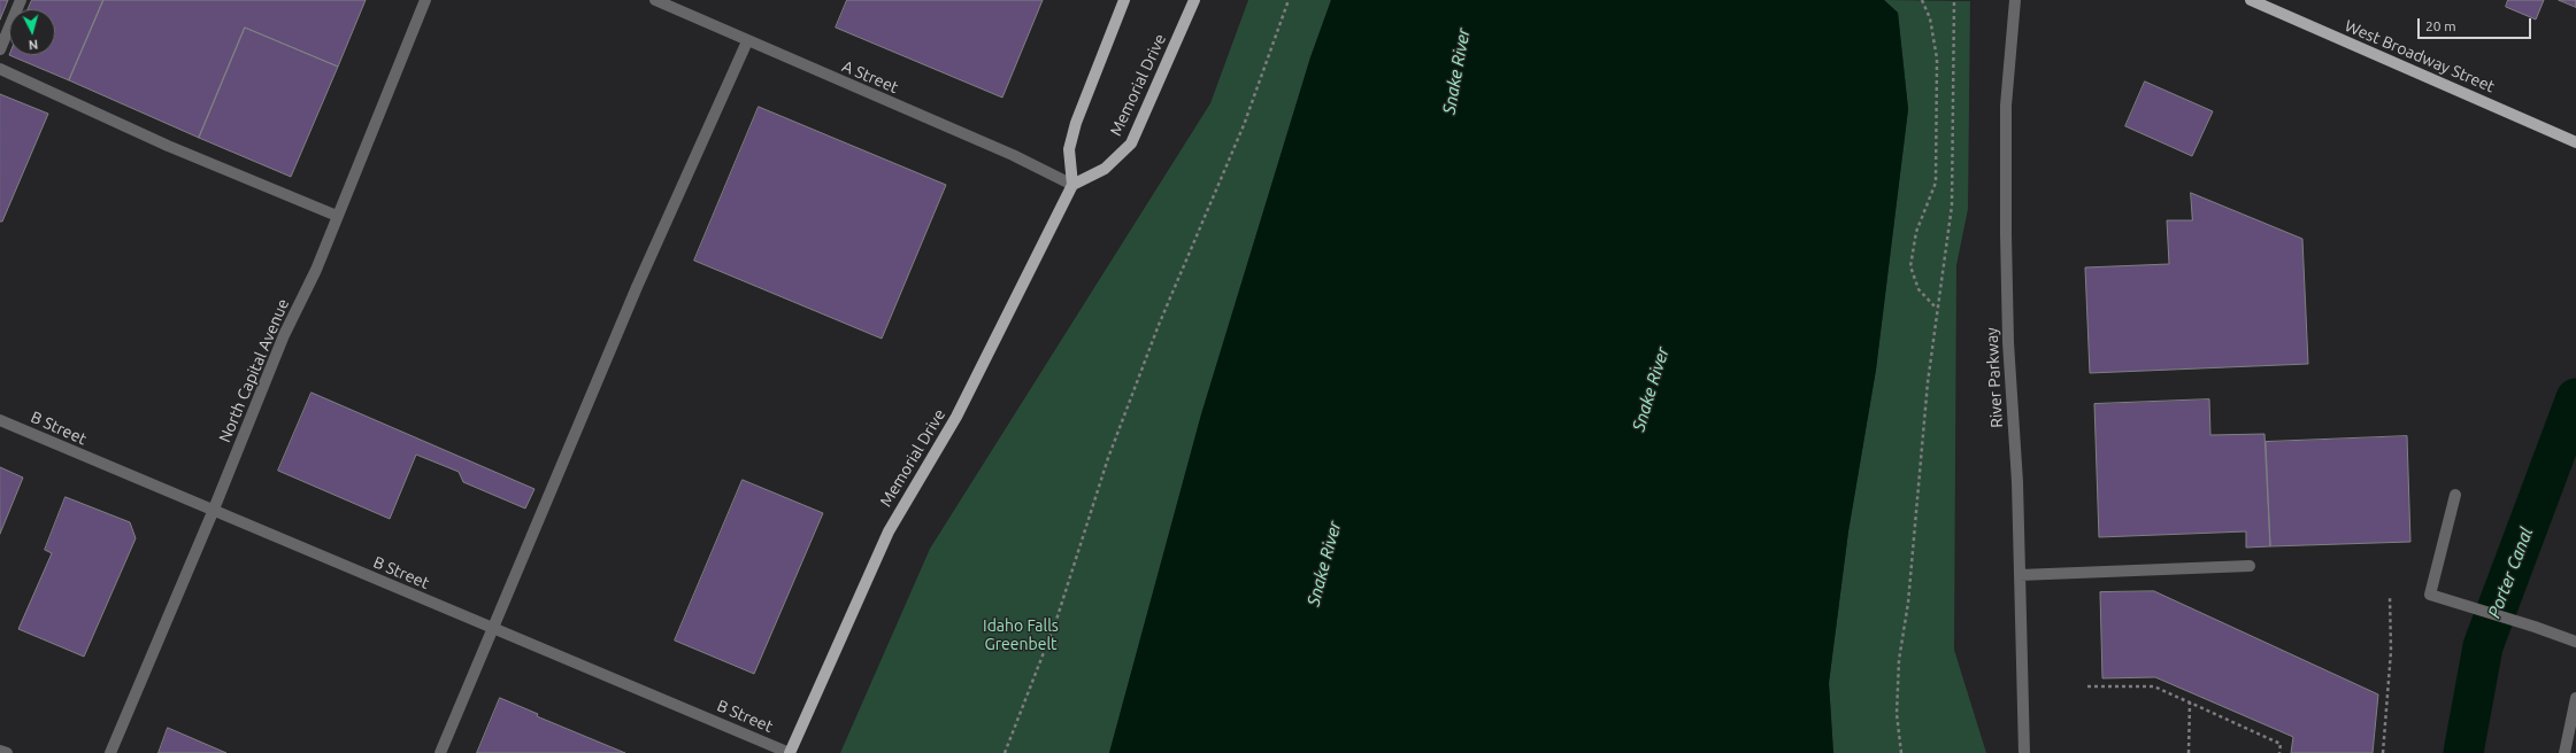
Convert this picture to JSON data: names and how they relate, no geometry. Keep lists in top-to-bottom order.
{
  "streets": {
    "main road": ["West Broadway Street", "Memorial Drive"],
    "street": [
      "A Street",
      "North Capital Avenue",
      "River Parkway",
      "B Street"
    ]
  },
  "crossings": [
    ["A Street", "Memorial Drive"],
    ["Memorial Drive", "B Street"],
    ["North Capital Avenue", "B Street"]
  ],
  "water": ["Snake River", "Porter Canal"],
  "parks": ["Idaho Falls Greenbelt"],
  "scale_bar": "20 m",
  "north": "bottom"
}
